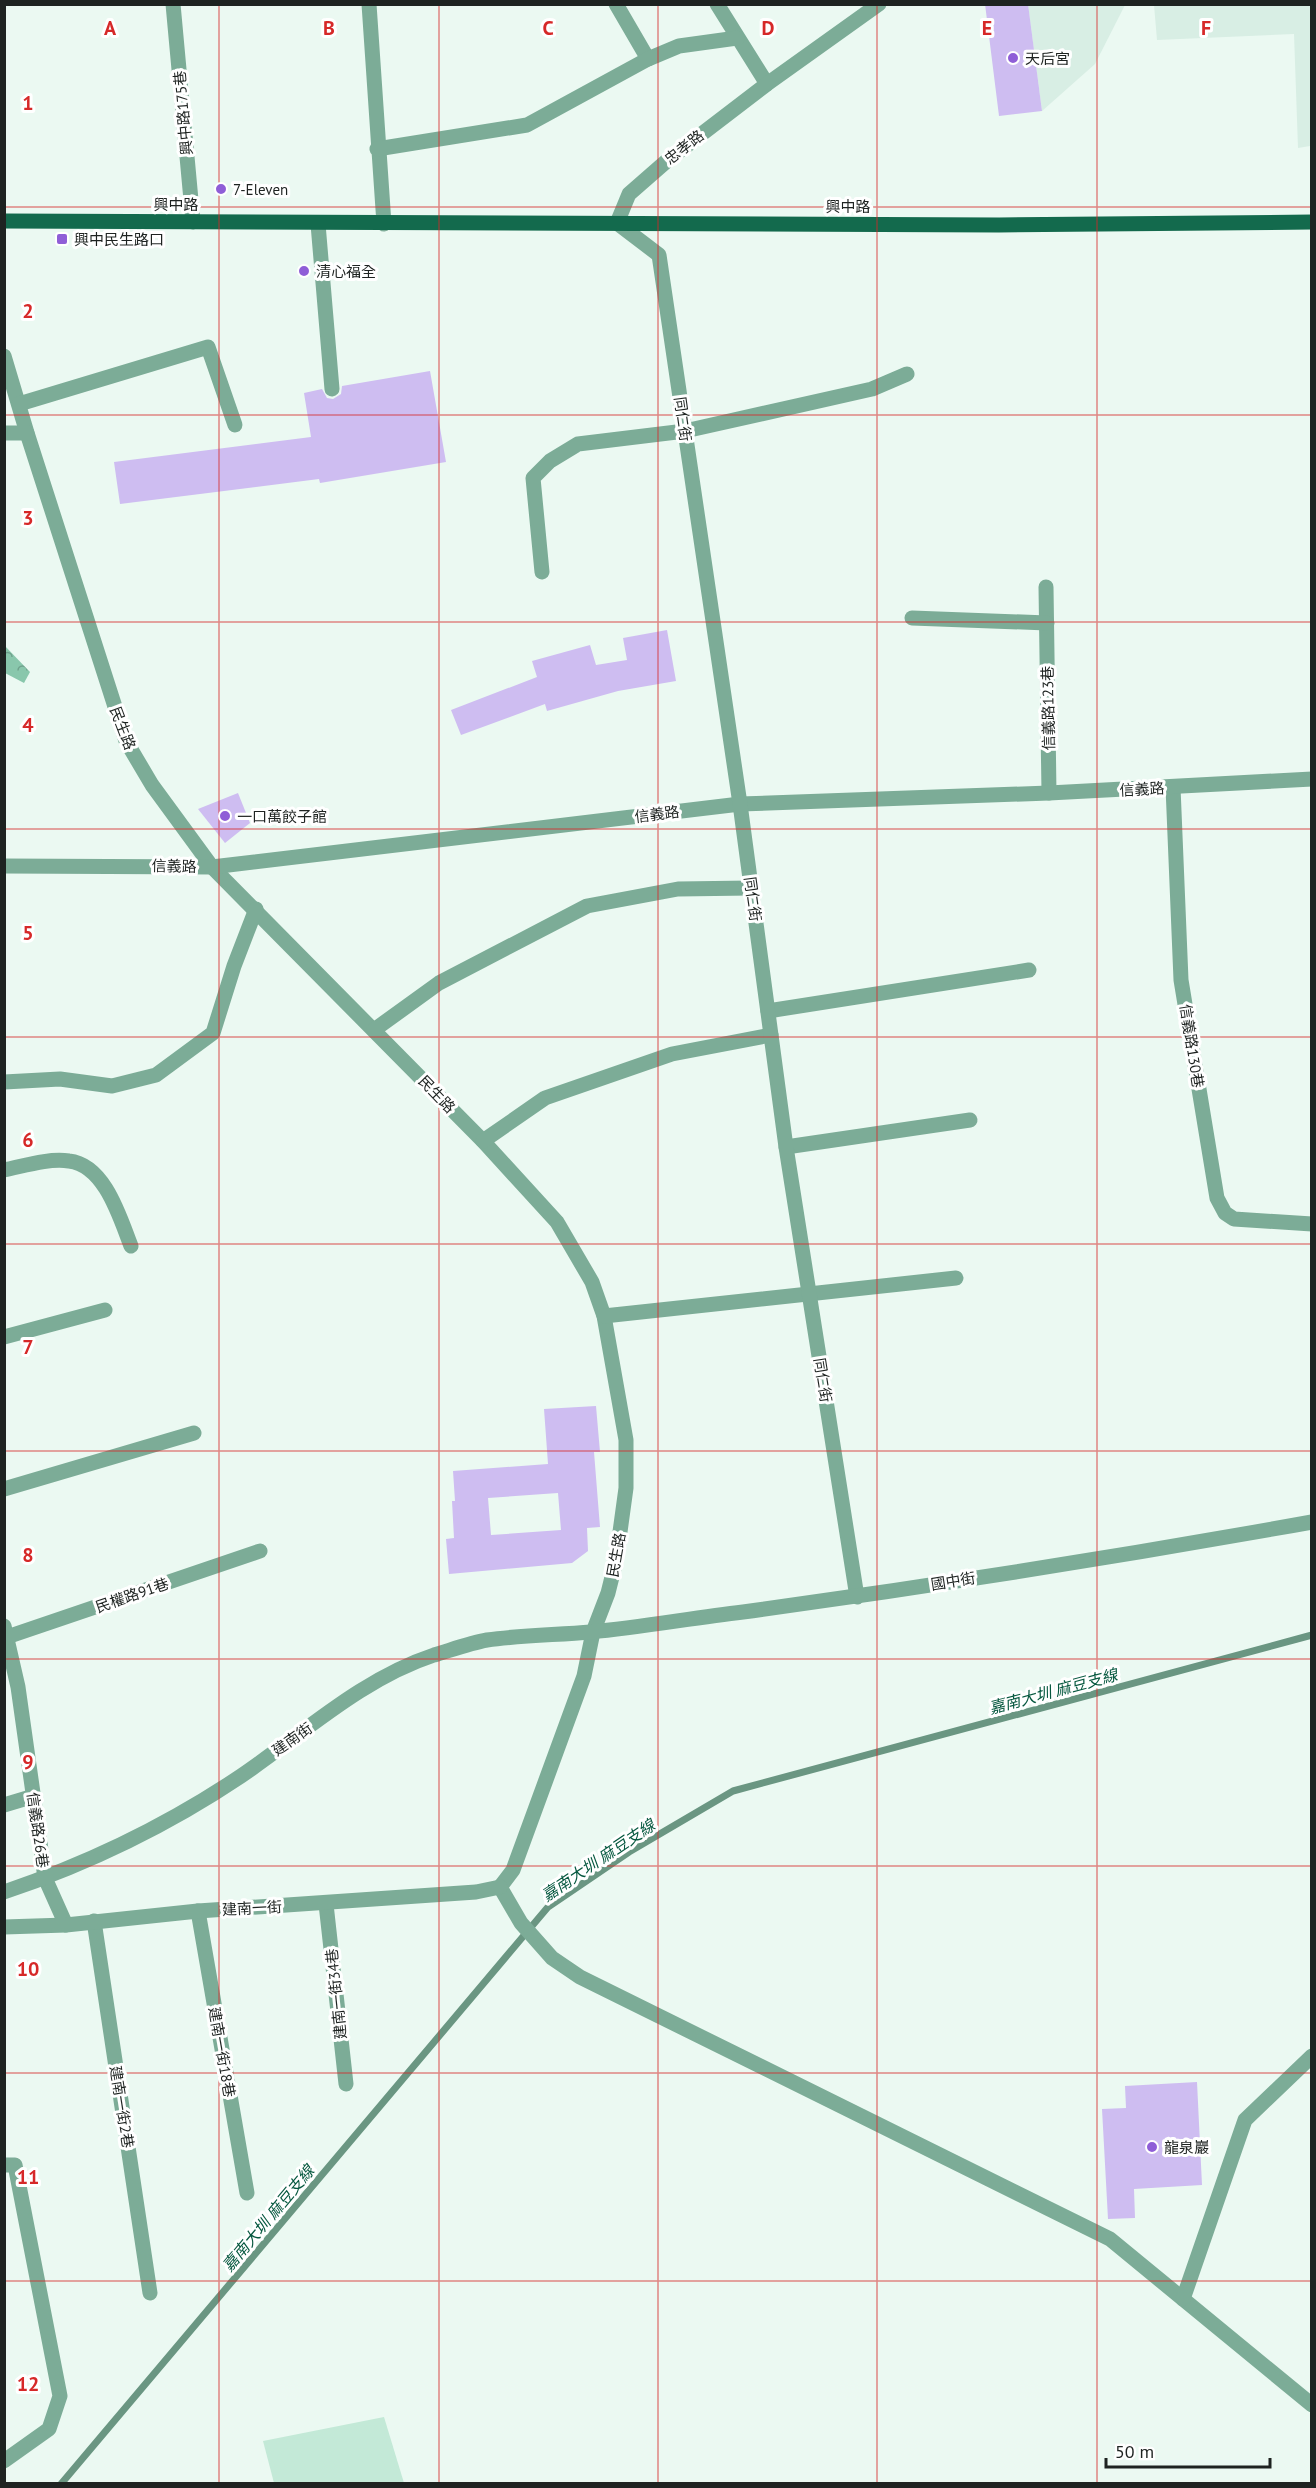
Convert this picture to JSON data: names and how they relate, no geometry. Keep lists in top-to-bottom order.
{
  "streets": {
    "main road": ["興中路"],
    "street": [
      "興中路175巷",
      "忠孝路",
      "同仁街",
      "信義路123巷",
      "民生路",
      "信義路",
      "信義路130巷",
      "國中街",
      "民權路91巷",
      "建南街",
      "信義路26巷",
      "建南一街",
      "建南一街34巷",
      "建南一街18巷",
      "建南一街2巷"
    ]
  },
  "crossings": [
    ["興中路175巷", "興中路"],
    ["忠孝路", "興中路"],
    ["忠孝路", "同仁街"],
    ["興中路", "同仁街"],
    ["同仁街", "信義路"],
    ["同仁街", "國中街"],
    ["信義路123巷", "信義路"],
    ["民生路", "信義路"],
    ["民生路", "國中街"],
    ["民生路", "建南街"],
    ["民生路", "建南一街"],
    ["信義路", "信義路130巷"],
    ["國中街", "建南街"],
    ["民權路91巷", "信義路26巷"],
    ["建南街", "信義路26巷"],
    ["信義路26巷", "建南一街"],
    ["建南一街", "建南一街34巷"],
    ["建南一街", "建南一街18巷"],
    ["建南一街", "建南一街2巷"]
  ],
  "water": ["嘉南大圳 麻豆支線"],
  "places": {
    "other": [
      "天后宮",
      "7-Eleven",
      "清心福全",
      "一口萬餃子館",
      "龍泉巖"
    ],
    "transit": ["興中民生路口"]
  },
  "scale_bar": "50 m",
  "grid": {
    "columns": [
      "A",
      "B",
      "C",
      "D",
      "E",
      "F"
    ],
    "rows": [
      "1",
      "2",
      "3",
      "4",
      "5",
      "6",
      "7",
      "8",
      "9",
      "10",
      "11",
      "12"
    ]
  }
}
